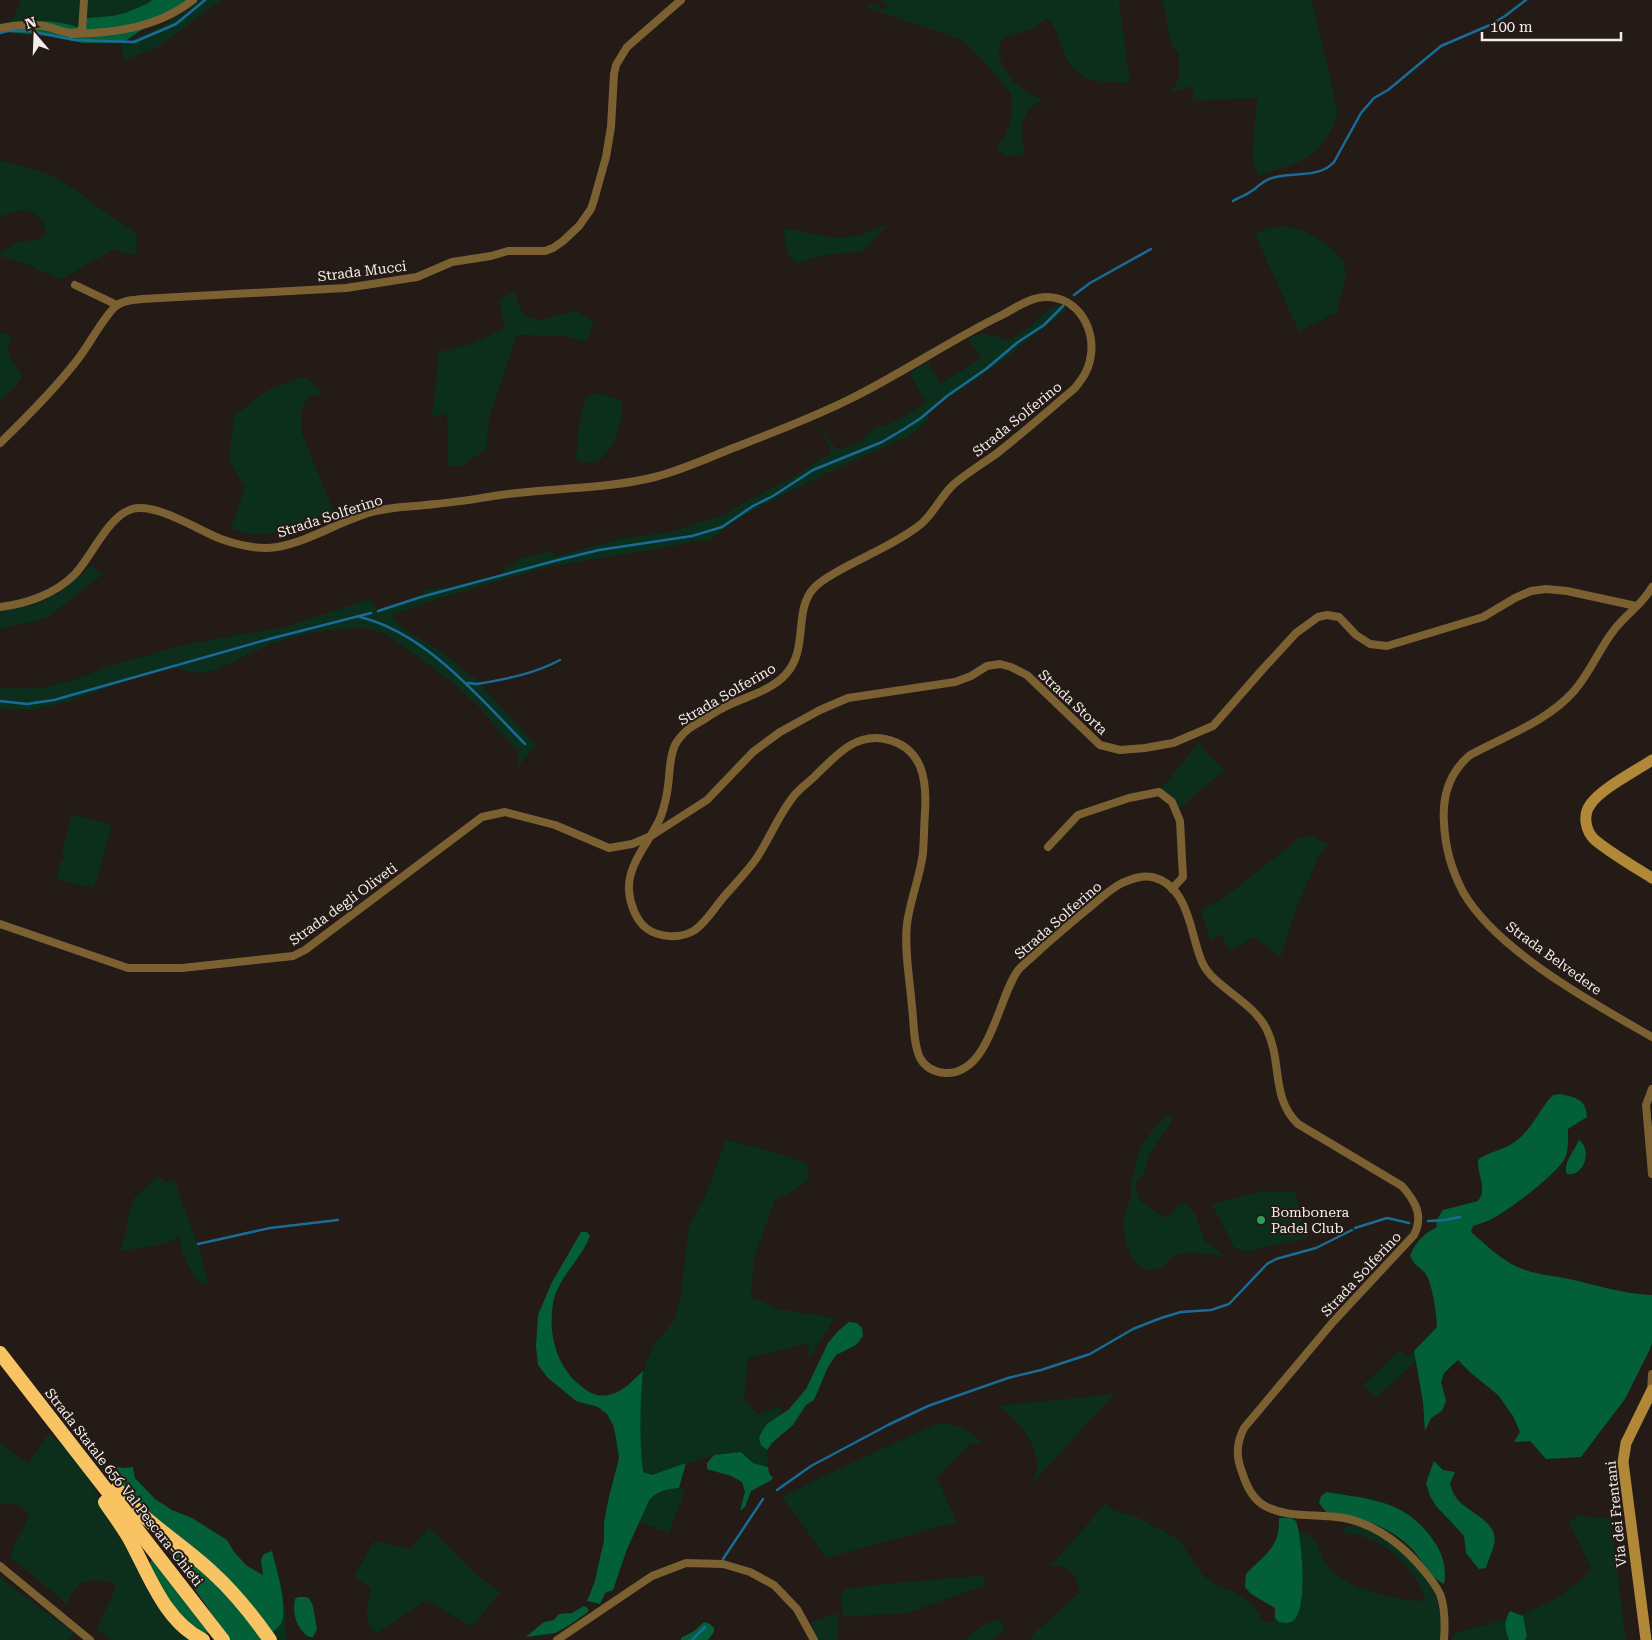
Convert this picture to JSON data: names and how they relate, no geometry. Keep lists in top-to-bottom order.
{
  "streets": {
    "highway": ["Strada Statale 656 Val Pescara-Chieti"],
    "main road": ["Via dei Frentani"],
    "street": [
      "Strada Mucci",
      "Strada Solferino",
      "Strada Storta",
      "Strada degli Oliveti",
      "Strada Belvedere"
    ]
  },
  "crossings": [
    ["Strada Solferino", "Strada Storta"],
    ["Strada Solferino", "Strada degli Oliveti"],
    ["Strada Storta", "Strada degli Oliveti"],
    ["Strada Storta", "Strada Belvedere"]
  ],
  "places": ["Bombonera Padel Club"],
  "scale_bar": "100 m",
  "north": "top"
}
